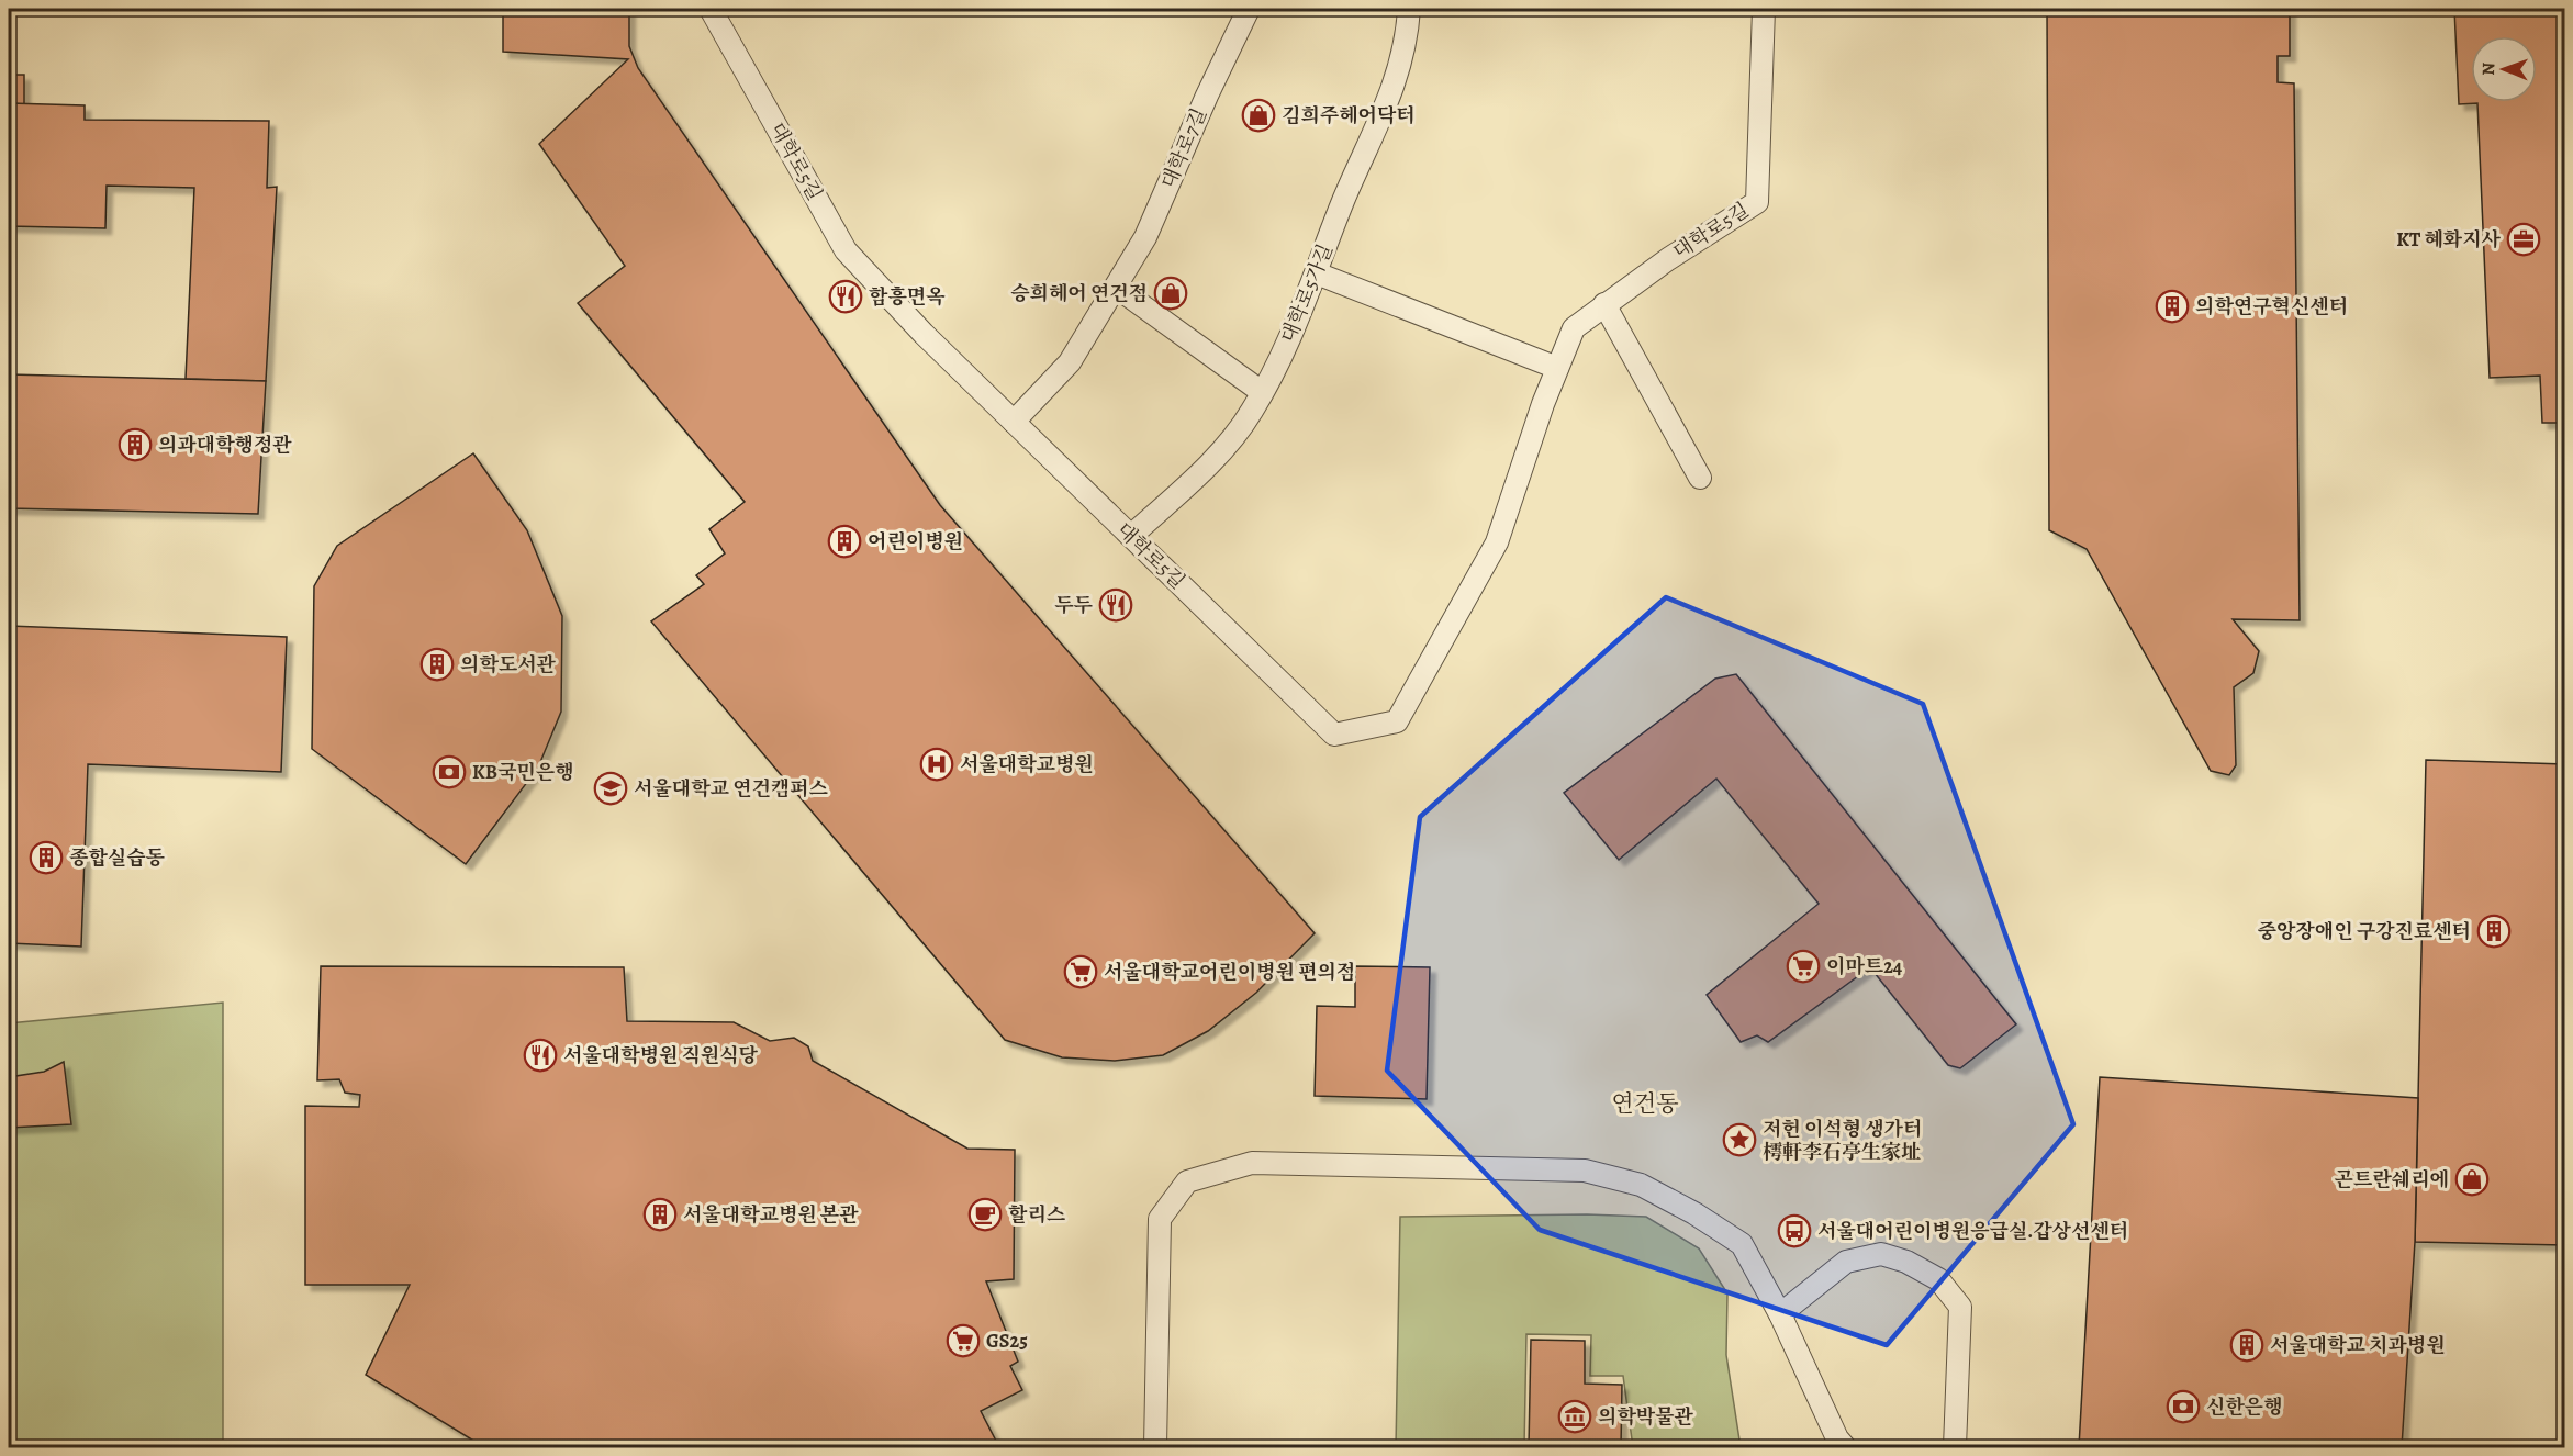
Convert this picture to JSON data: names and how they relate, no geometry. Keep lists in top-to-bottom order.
{
  "streets": {
    "lane": ["대학로7길", "대학로5길", "대학로5가길"]
  },
  "crossings": [
    ["대학로7길", "대학로5길"],
    ["대학로5길", "대학로5가길"]
  ],
  "districts": ["연건동"],
  "places": {
    "shop": ["김희주헤어닥터", "승희헤어 연건점", "곤트란쉐리에"],
    "office": ["KT 혜화지사"],
    "restaurant": ["함흥면옥", "두두", "서울대학병원 직원식당"],
    "building": [
      "의학연구혁신센터",
      "의과대학행정관",
      "어린이병원",
      "의학도서관",
      "종합실습동",
      "중앙장애인 구강진료센터",
      "서울대학교병원 본관",
      "서울대학교 치과병원"
    ],
    "hospital": ["서울대학교병원"],
    "bank": ["KB국민은행", "신한은행"],
    "school or university": ["서울대학교 연건캠퍼스"],
    "supermarket": ["이마트24", "서울대학교어린이병원 편의점", "GS25"],
    "place": ["저헌 이석형 생가터 樗軒李石亭生家址"],
    "cafe": ["할리스"],
    "bus stop": ["서울대어린이병원응급실.갑상선센터"],
    "museum": ["의학박물관"]
  },
  "north": "left"
}
